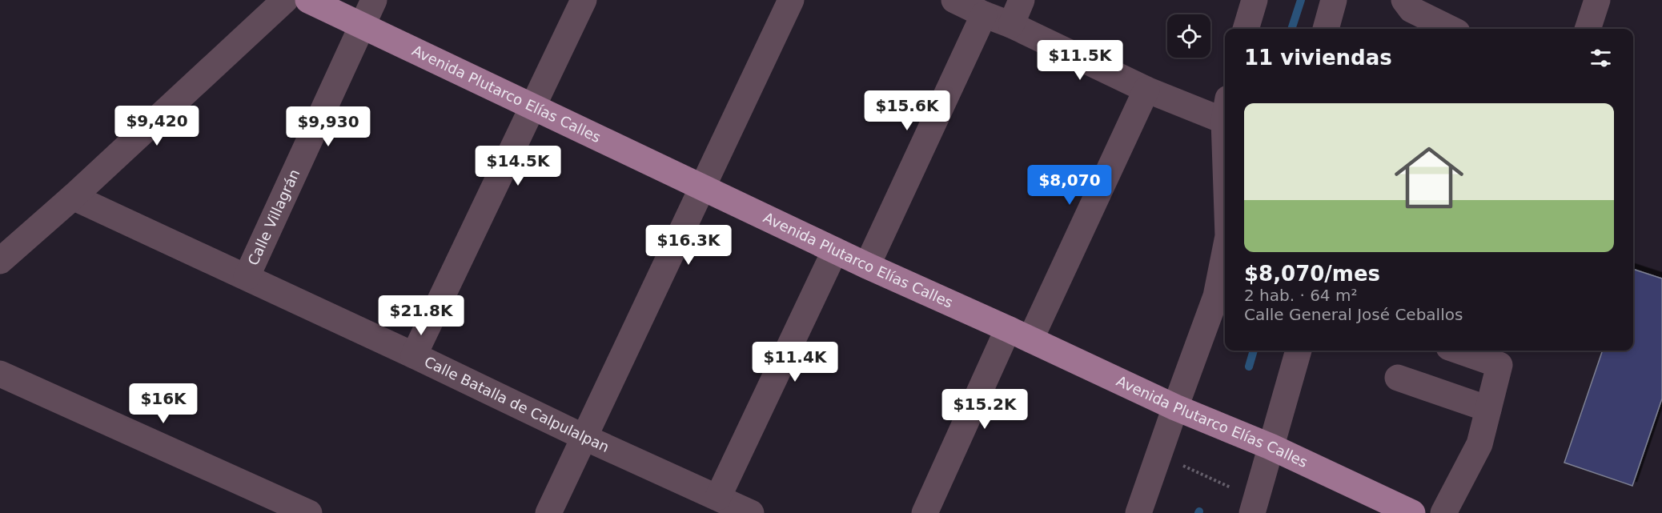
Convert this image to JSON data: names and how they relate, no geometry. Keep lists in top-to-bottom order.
{
  "streets": {
    "main road": ["Avenida Plutarco Elías Calles"],
    "street": ["Calle Villagrán", "Calle Batalla de Calpulalpan"]
  },
  "crossings": [
    ["Avenida Plutarco Elías Calles", "Calle Villagrán"],
    ["Calle Villagrán", "Calle Batalla de Calpulalpan"]
  ],
  "page": {
    "heading": "11 viviendas",
    "price": [
      "$11.5K",
      "$15.6K",
      "$9,420",
      "$9,930",
      "$14.5K",
      "$8,070",
      "$16.3K",
      "$21.8K",
      "$11.4K",
      "$16K",
      "$15.2K"
    ],
    "list": [
      {
        "name": "$8,070/mes",
        "note": "2 hab. · 64 m² · Calle General José Ceballos"
      }
    ]
  }
}
